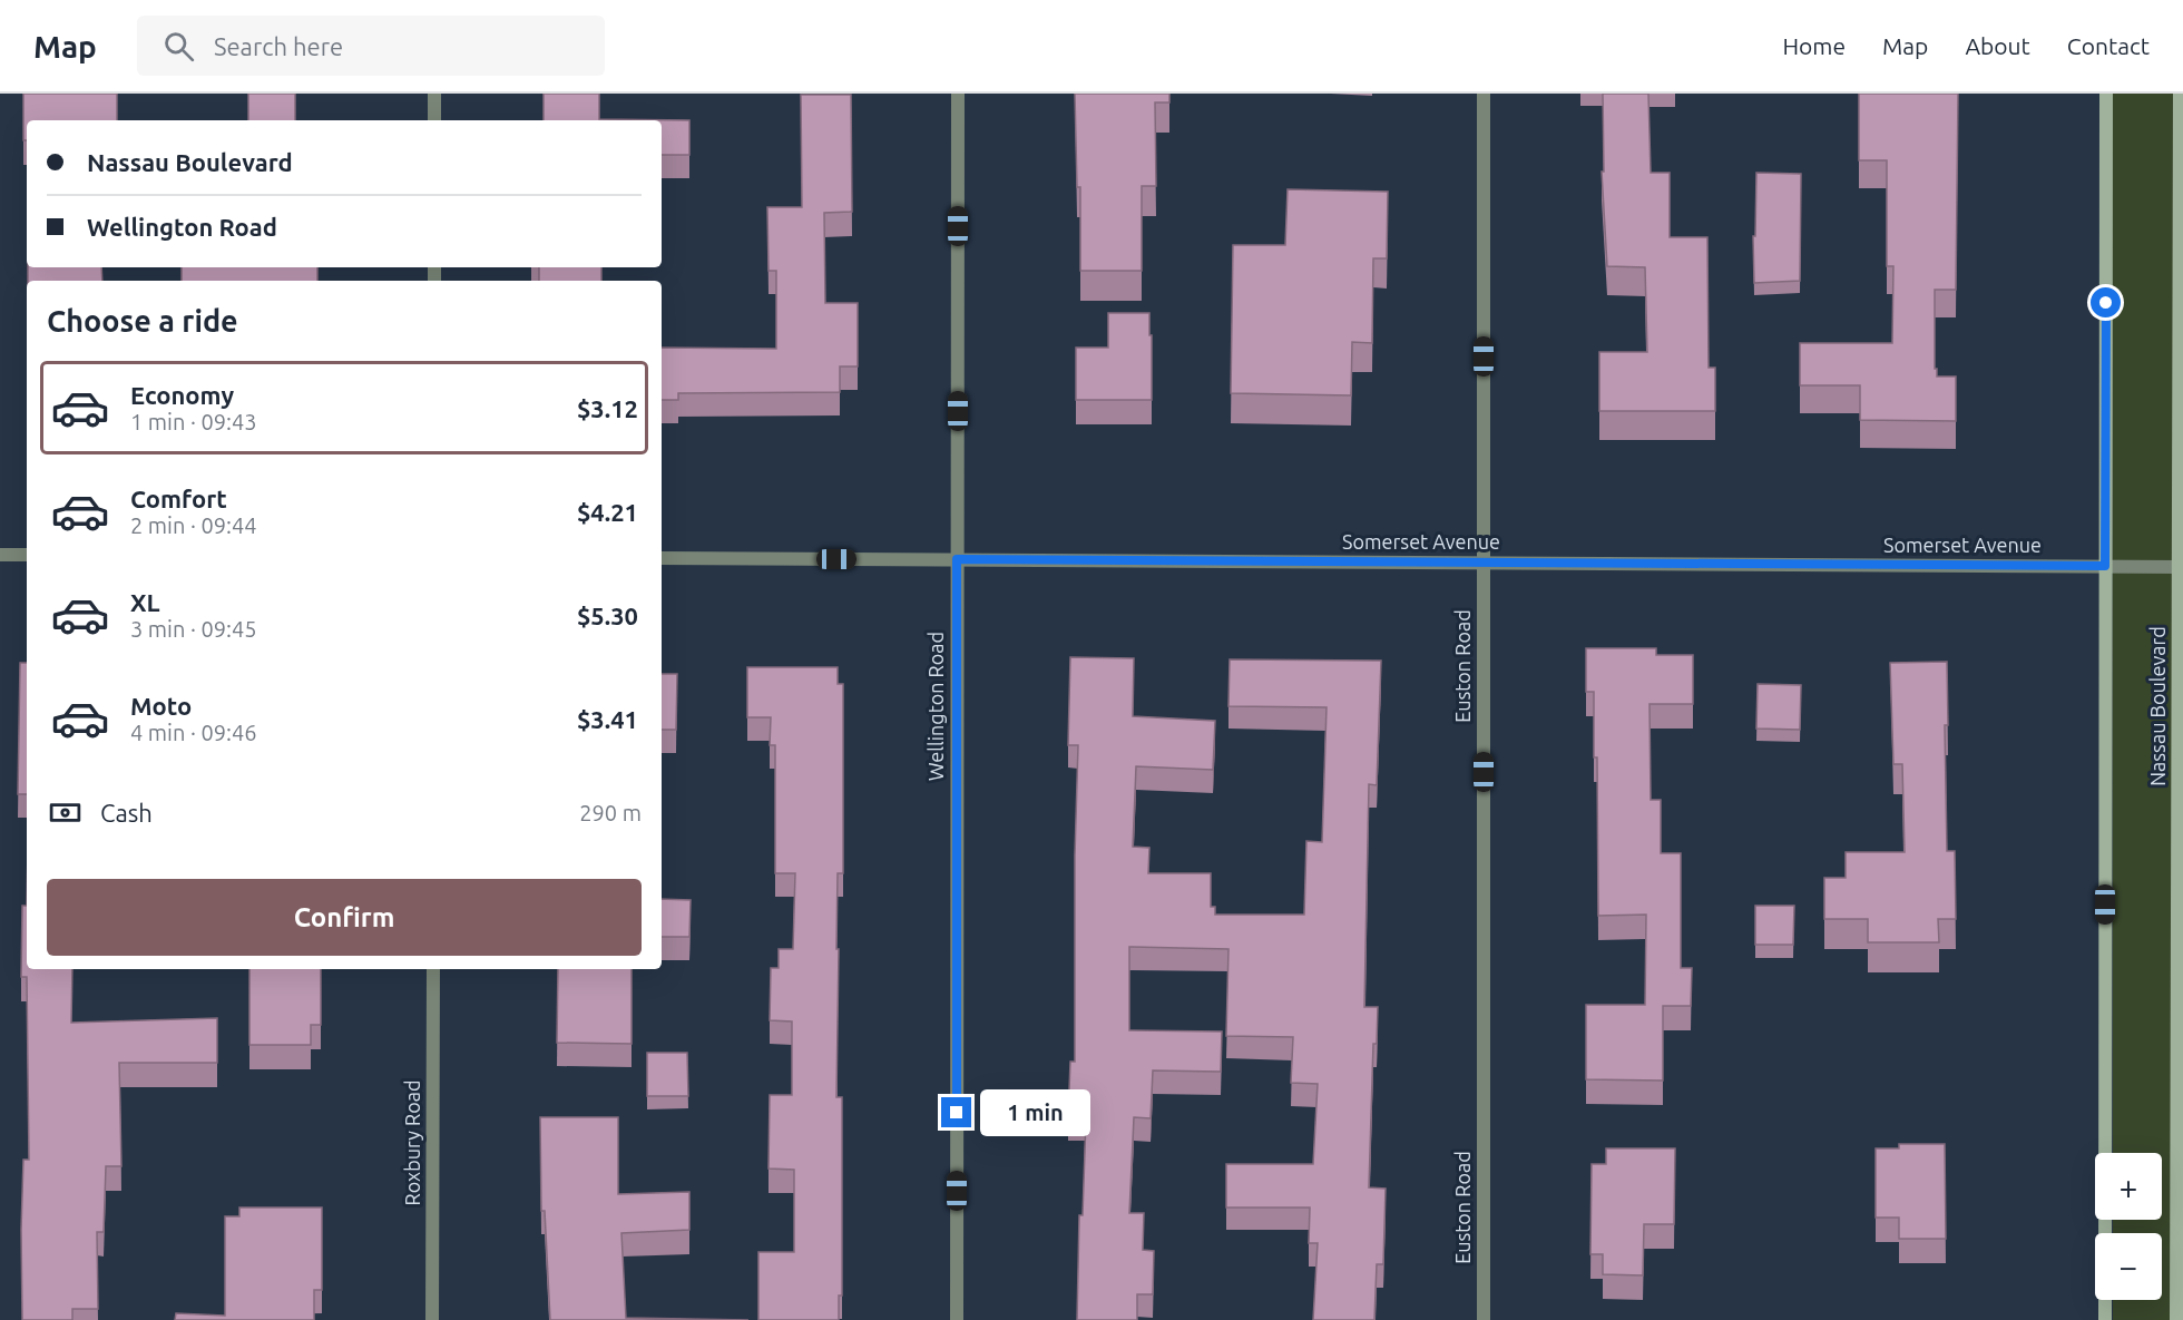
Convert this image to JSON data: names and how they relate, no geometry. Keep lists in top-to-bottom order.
{
  "streets": {
    "main road": ["Nassau Boulevard"],
    "street": [
      "Somerset Avenue",
      "Euston Road",
      "Wellington Road",
      "Roxbury Road"
    ]
  },
  "crossings": [
    ["Somerset Avenue", "Euston Road"],
    ["Somerset Avenue", "Wellington Road"],
    ["Somerset Avenue", "Nassau Boulevard"]
  ],
  "page": {
    "header": "Map",
    "search": "Search here",
    "nav": [
      "Home",
      "Map",
      "About",
      "Contact"
    ],
    "banner": ["Nassau Boulevard", "Wellington Road"],
    "heading": "Choose a ride",
    "list": [
      {
        "name": "Economy",
        "note": "1 min · 09:43",
        "value": "$3.12"
      },
      {
        "name": "Comfort",
        "note": "2 min · 09:44",
        "value": "$4.21"
      },
      {
        "name": "XL",
        "note": "3 min · 09:45",
        "value": "$5.30"
      },
      {
        "name": "Moto",
        "note": "4 min · 09:46",
        "value": "$3.41"
      }
    ],
    "pay": ["Cash", "290 m"],
    "buttons": "Confirm",
    "bubble": "1 min",
    "map_buttons": ["+", "−"]
  }
}
